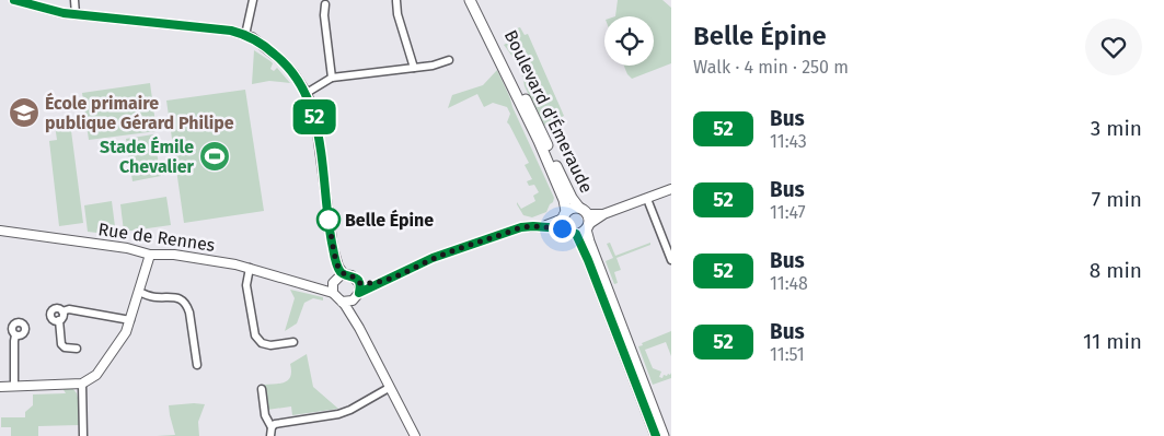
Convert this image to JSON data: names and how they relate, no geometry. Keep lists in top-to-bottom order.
{
  "streets": {
    "main road": ["Boulevard d'Émeraude"],
    "street": ["Rue de Rennes"]
  },
  "places": {
    "school or university": ["École primaire publique Gérard Philipe"],
    "sports": ["Stade Émile Chevalier"],
    "other": ["Belle Épine"]
  },
  "lines": ["bus line 52"],
  "page": {
    "on_map": "52",
    "heading": ["Belle Épine", "Walk · 4 min · 250 m"],
    "list": [
      {
        "mark": "52",
        "name": "Bus",
        "note": "11:43",
        "value": "3 min"
      },
      {
        "mark": "52",
        "name": "Bus",
        "note": "11:47",
        "value": "7 min"
      },
      {
        "mark": "52",
        "name": "Bus",
        "note": "11:48",
        "value": "8 min"
      },
      {
        "mark": "52",
        "name": "Bus",
        "note": "11:51",
        "value": "11 min"
      }
    ]
  }
}
